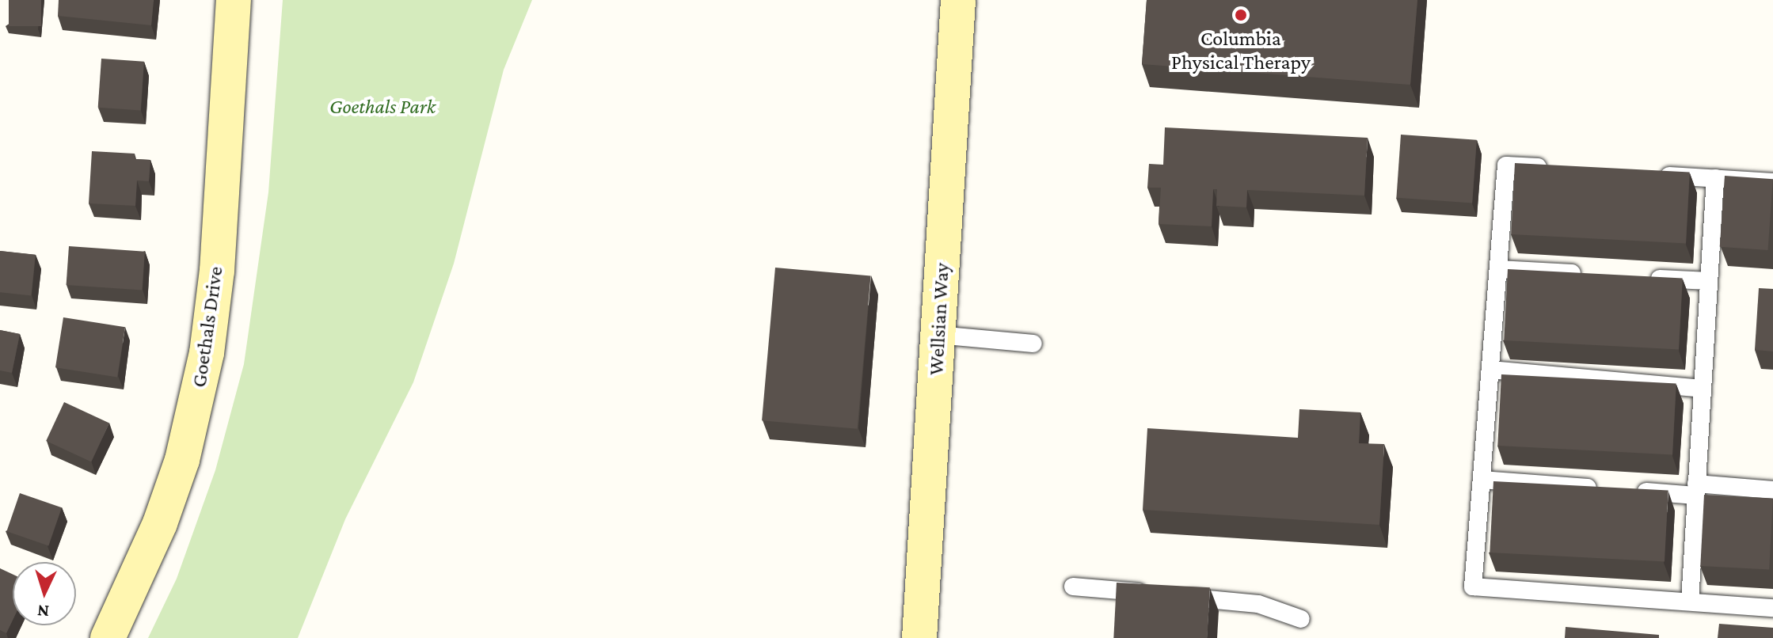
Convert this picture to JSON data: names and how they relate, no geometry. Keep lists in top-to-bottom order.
{
  "streets": {
    "street": ["Wellsian Way", "Goethals Drive"]
  },
  "parks": ["Goethals Park"],
  "places": ["Columbia Physical Therapy"],
  "north": "bottom"
}
